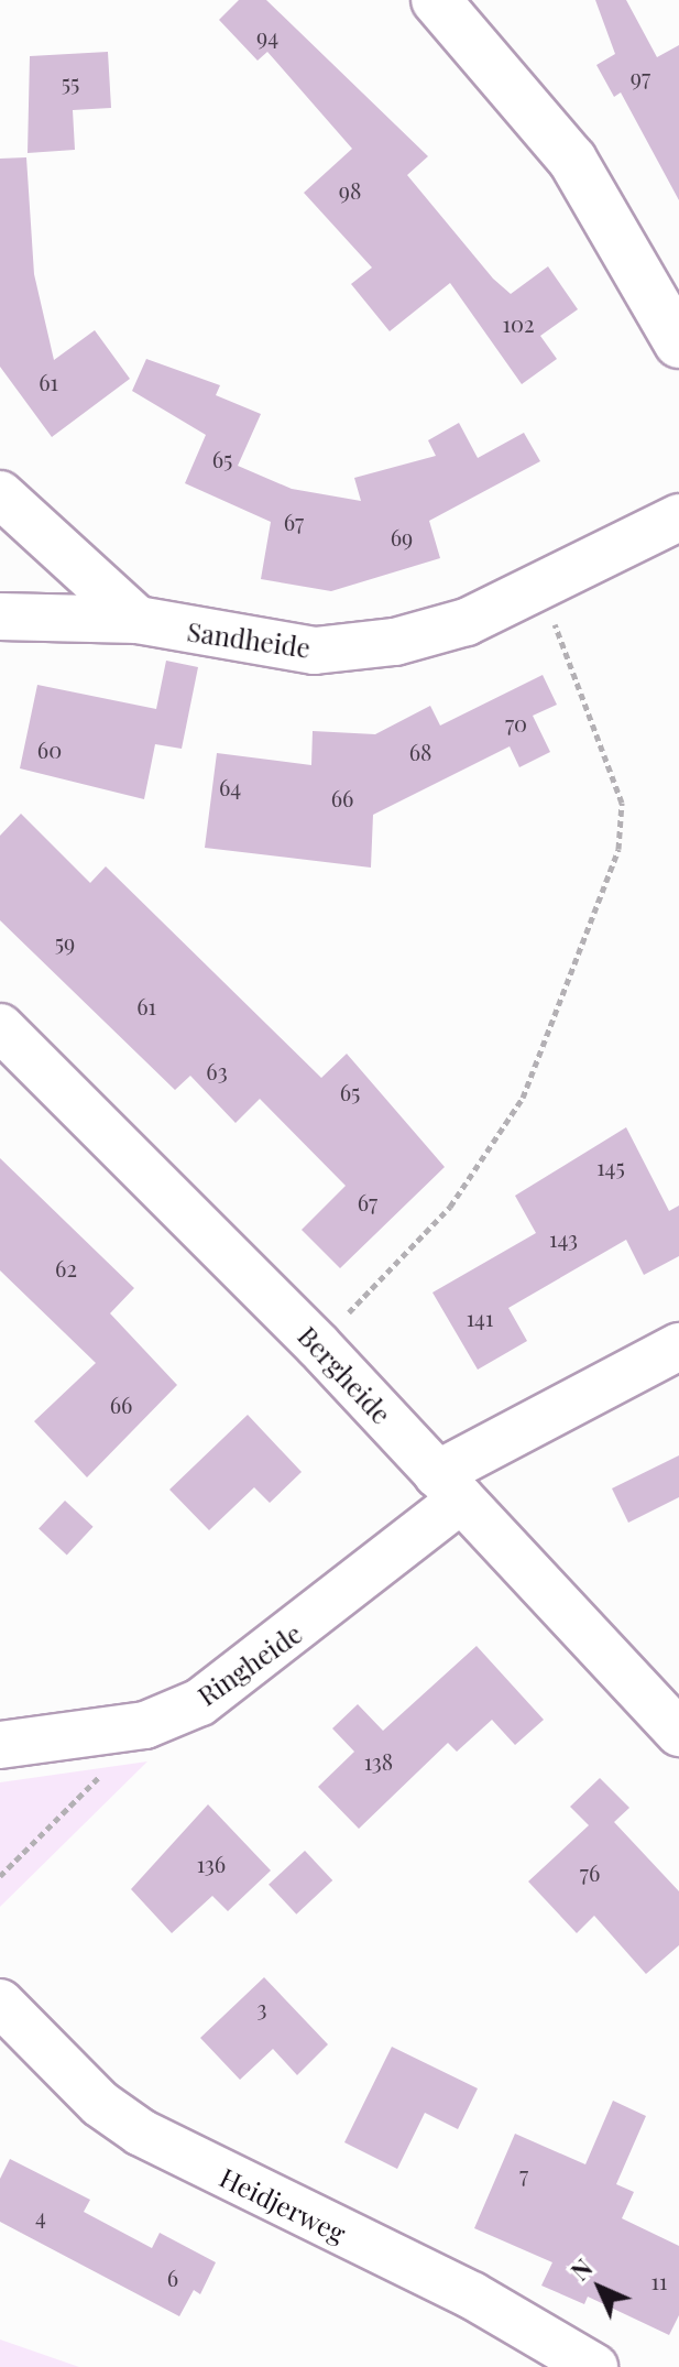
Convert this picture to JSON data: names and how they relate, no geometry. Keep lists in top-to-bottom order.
{
  "streets": {
    "street": [
      "Sandheide",
      "Bergheide",
      "Ringheide",
      "Heidjerweg"
    ]
  },
  "crossings": [
    ["Bergheide", "Ringheide"]
  ],
  "house_numbers": [
    "94",
    "97",
    "55",
    "98",
    "102",
    "61",
    "65",
    "67",
    "69",
    "70",
    "60",
    "68",
    "64",
    "66",
    "59",
    "61",
    "63",
    "65",
    "145",
    "67",
    "143",
    "62",
    "141",
    "66",
    "138",
    "136",
    "76",
    "3",
    "7",
    "4",
    "6",
    "11"
  ],
  "north": "top left"
}
